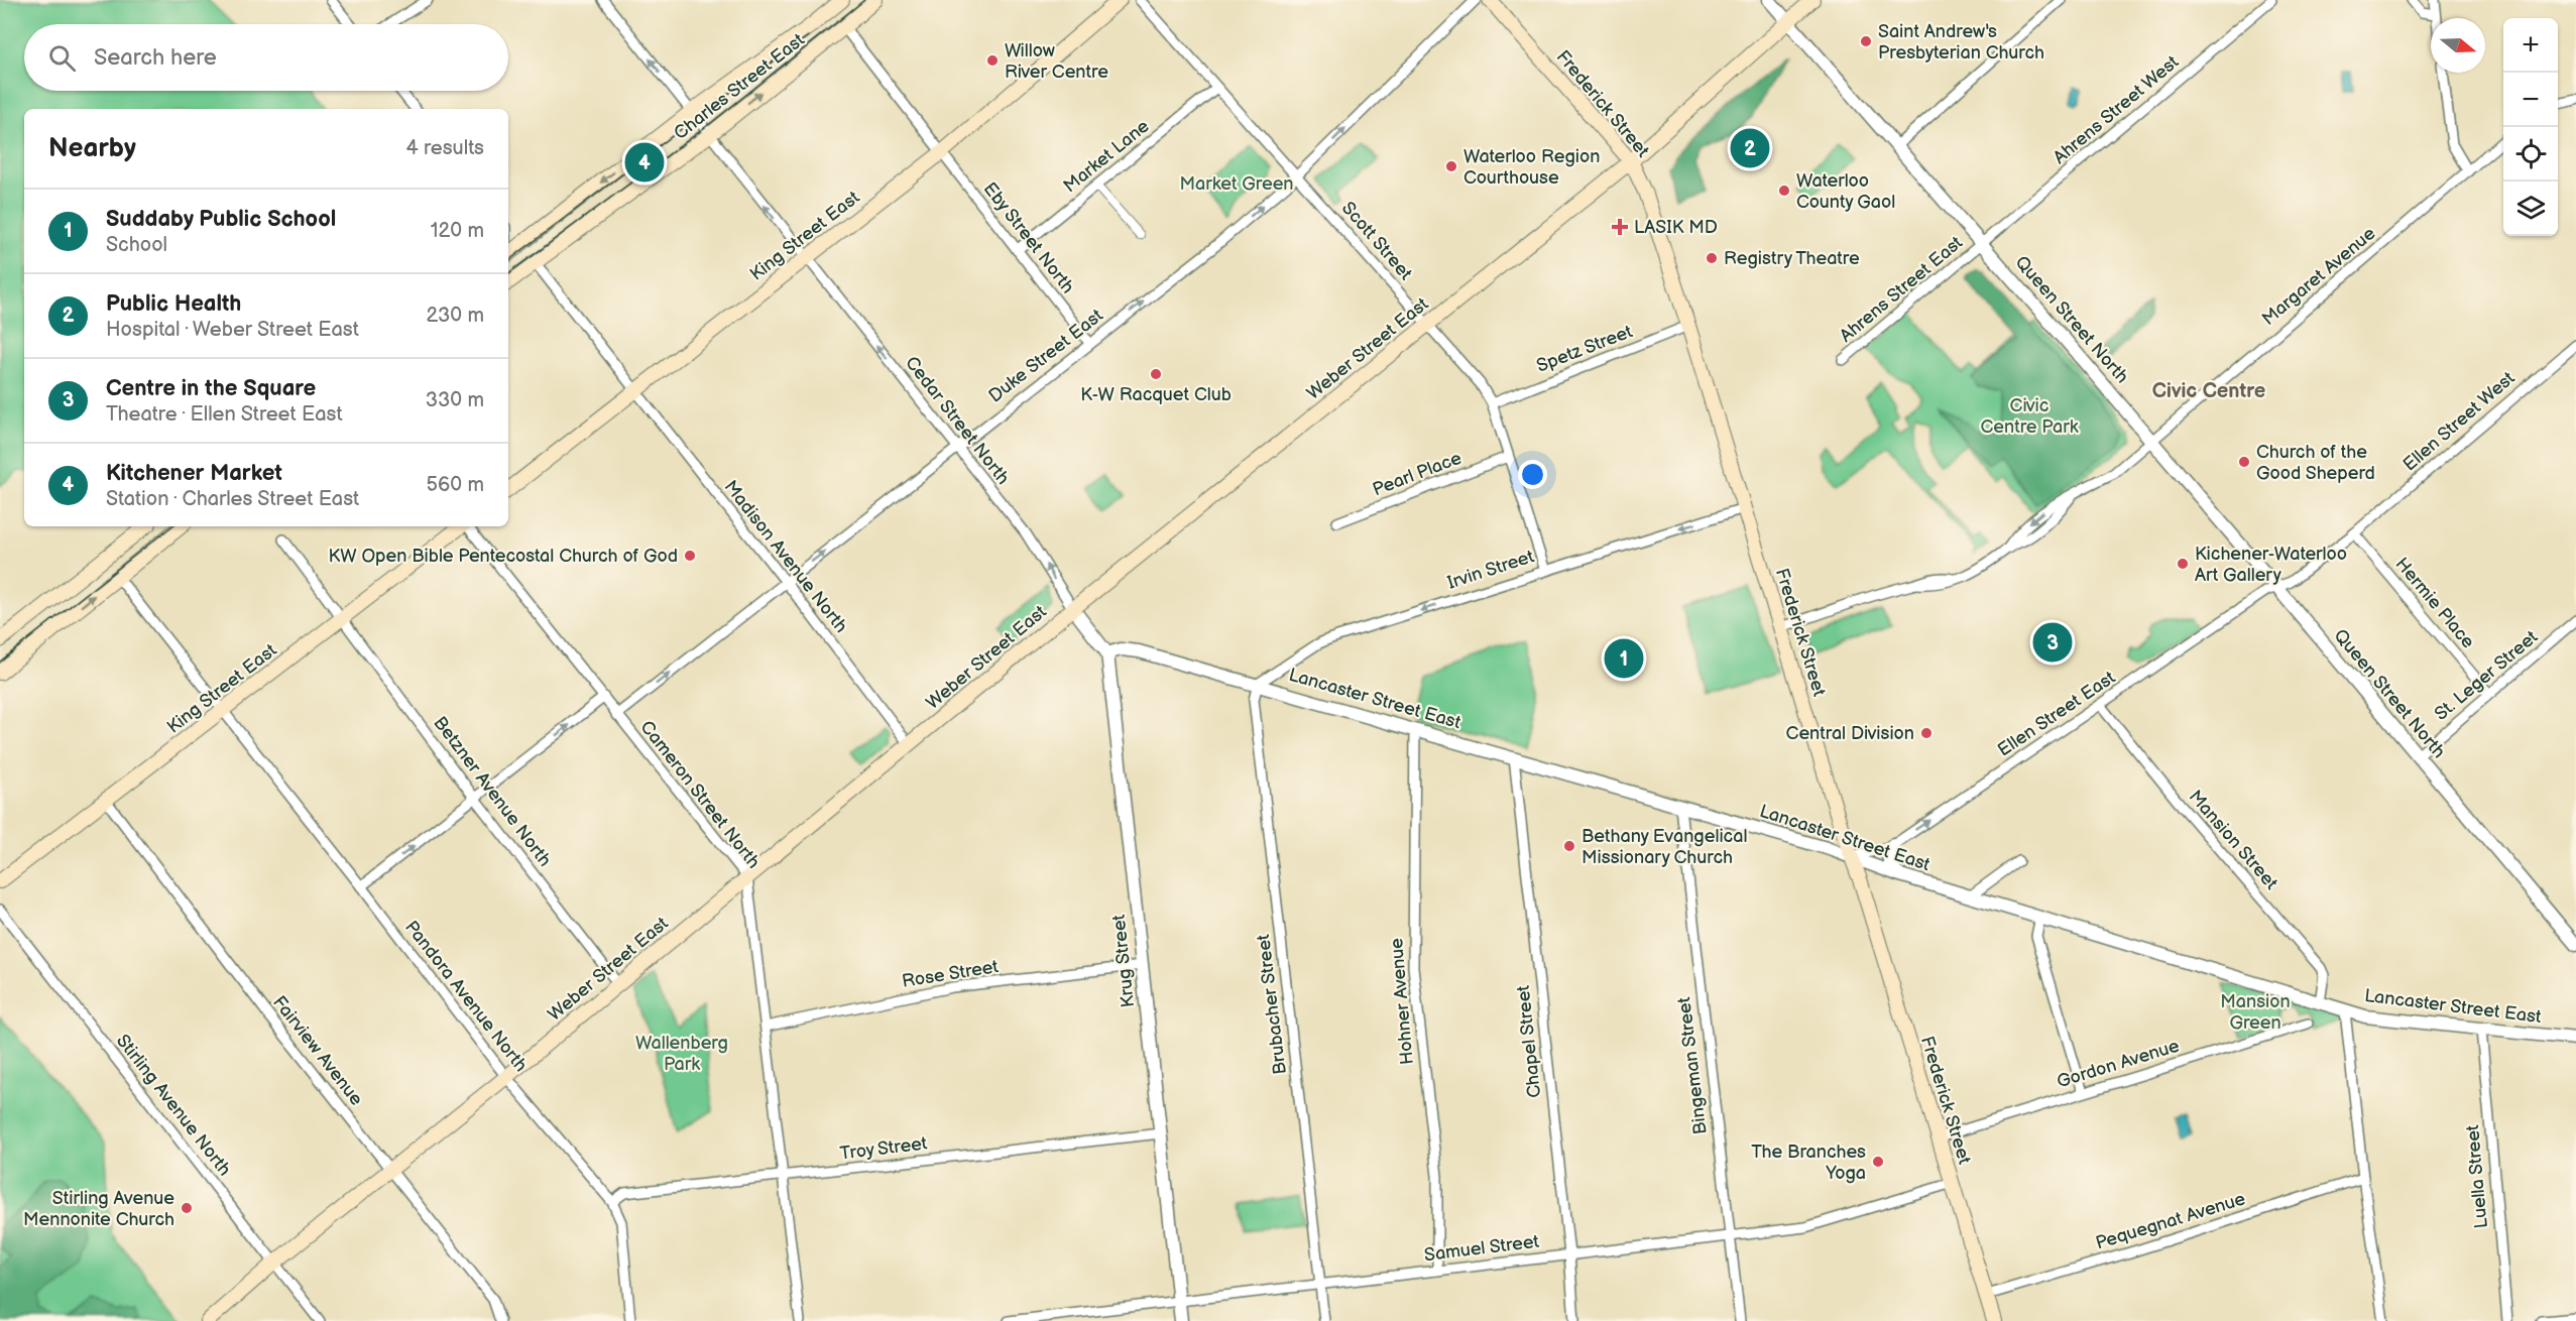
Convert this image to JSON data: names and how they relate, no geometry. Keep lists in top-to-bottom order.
{
  "streets": {
    "main road": [
      "Charles Street East",
      "Frederick Street",
      "King Street East",
      "Weber Street East"
    ],
    "street": [
      "Ahrens Street West",
      "Market Lane",
      "Eby Street North",
      "Scott Street",
      "Margaret Avenue",
      "Ahrens Street East",
      "Queen Street North",
      "Spetz Street",
      "Duke Street East",
      "Cedar Street North",
      "Ellen Street West",
      "Pearl Place",
      "Madison Avenue North",
      "Irvin Street",
      "Hermie Place",
      "St. Leger Street",
      "Lancaster Street East",
      "Ellen Street East",
      "Betzner Avenue North",
      "Cameron Street North",
      "Mansion Street",
      "Krug Street",
      "Rose Street",
      "Pandora Avenue North",
      "Hohner Avenue",
      "Brubacher Street",
      "Chapel Street",
      "Fairview Avenue",
      "Gordon Avenue",
      "Bingeman Street",
      "Stirling Avenue North",
      "Troy Street",
      "Luella Street",
      "Pequegnat Avenue",
      "Samuel Street"
    ]
  },
  "crossings": [
    ["Charles Street East", "Eby Street North"],
    ["Charles Street East", "Cedar Street North"],
    ["Charles Street East", "Madison Avenue North"],
    ["Frederick Street", "Margaret Avenue"],
    ["Frederick Street", "Weber Street East"],
    ["Frederick Street", "Spetz Street"],
    ["Frederick Street", "Irvin Street"],
    ["Frederick Street", "Lancaster Street East"],
    ["Frederick Street", "Ellen Street East"],
    ["Frederick Street", "Gordon Avenue"],
    ["Frederick Street", "Pequegnat Avenue"],
    ["Frederick Street", "Samuel Street"],
    ["Ahrens Street West", "Ahrens Street East"],
    ["Ahrens Street West", "Queen Street North"],
    ["Market Lane", "Eby Street North"],
    ["Market Lane", "Scott Street"],
    ["King Street East", "Eby Street North"],
    ["King Street East", "Cedar Street North"],
    ["King Street East", "Madison Avenue North"],
    ["King Street East", "Betzner Avenue North"],
    ["King Street East", "Pandora Avenue North"],
    ["King Street East", "Fairview Avenue"],
    ["Eby Street North", "Duke Street East"],
    ["Scott Street", "Weber Street East"],
    ["Scott Street", "Spetz Street"],
    ["Scott Street", "Duke Street East"],
    ["Scott Street", "Pearl Place"],
    ["Scott Street", "Irvin Street"],
    ["Margaret Avenue", "Queen Street North"],
    ["Ahrens Street East", "Queen Street North"],
    ["Queen Street North", "Weber Street East"],
    ["Queen Street North", "Ellen Street West"],
    ["Queen Street North", "St. Leger Street"],
    ["Queen Street North", "Ellen Street East"],
    ["Weber Street East", "Cedar Street North"],
    ["Weber Street East", "Madison Avenue North"],
    ["Weber Street East", "Betzner Avenue North"],
    ["Weber Street East", "Cameron Street North"],
    ["Weber Street East", "Pandora Avenue North"],
    ["Weber Street East", "Fairview Avenue"],
    ["Weber Street East", "Stirling Avenue North"],
    ["Duke Street East", "Cedar Street North"],
    ["Duke Street East", "Madison Avenue North"],
    ["Duke Street East", "Cameron Street North"],
    ["Ellen Street West", "Hermie Place"],
    ["Ellen Street West", "Ellen Street East"],
    ["Irvin Street", "Lancaster Street East"],
    ["Irvin Street", "Brubacher Street"],
    ["Hermie Place", "St. Leger Street"],
    ["Lancaster Street East", "Ellen Street East"],
    ["Lancaster Street East", "Mansion Street"],
    ["Lancaster Street East", "Krug Street"],
    ["Lancaster Street East", "Hohner Avenue"],
    ["Lancaster Street East", "Brubacher Street"],
    ["Lancaster Street East", "Chapel Street"],
    ["Lancaster Street East", "Bingeman Street"],
    ["Lancaster Street East", "Luella Street"],
    ["Ellen Street East", "Mansion Street"],
    ["Cameron Street North", "Rose Street"],
    ["Cameron Street North", "Troy Street"],
    ["Krug Street", "Rose Street"],
    ["Krug Street", "Troy Street"],
    ["Krug Street", "Samuel Street"],
    ["Pandora Avenue North", "Troy Street"],
    ["Hohner Avenue", "Samuel Street"],
    ["Brubacher Street", "Samuel Street"],
    ["Chapel Street", "Samuel Street"],
    ["Bingeman Street", "Samuel Street"]
  ],
  "one_way": [
    "Duke Street East",
    "Cedar Street North",
    "Irvin Street",
    "Ellen Street East"
  ],
  "districts": ["Civic Centre"],
  "parks": [
    "Market Green",
    "Civic Centre Park",
    "Mansion Green",
    "Wallenberg Park"
  ],
  "places": {
    "other": [
      "Saint Andrew's Presbyterian Church",
      "Willow River Centre",
      "Waterloo Region Courthouse",
      "Waterloo County Gaol",
      "Registry Theatre",
      "K-W Racquet Club",
      "Church of the Good Sheperd",
      "KW Open Bible Pentecostal Church of God",
      "Kichener-Waterloo Art Gallery",
      "Central Division",
      "Bethany Evangelical Missionary Church",
      "The Branches Yoga",
      "Stirling Avenue Mennonite Church"
    ],
    "health": ["LASIK MD"]
  },
  "north": "right",
  "page": {
    "map_buttons": ["+", "−"],
    "search": "Search here",
    "heading": ["Nearby", "4 results"],
    "pins": [
      "2",
      "4",
      "3",
      "1"
    ],
    "list": [
      {
        "mark": "1",
        "name": "Suddaby Public School",
        "note": "School",
        "value": "120 m"
      },
      {
        "mark": "2",
        "name": "Public Health",
        "note": "Hospital · Weber Street East",
        "value": "230 m"
      },
      {
        "mark": "3",
        "name": "Centre in the Square",
        "note": "Theatre · Ellen Street East",
        "value": "330 m"
      },
      {
        "mark": "4",
        "name": "Kitchener Market",
        "note": "Station · Charles Street East",
        "value": "560 m"
      }
    ]
  }
}
